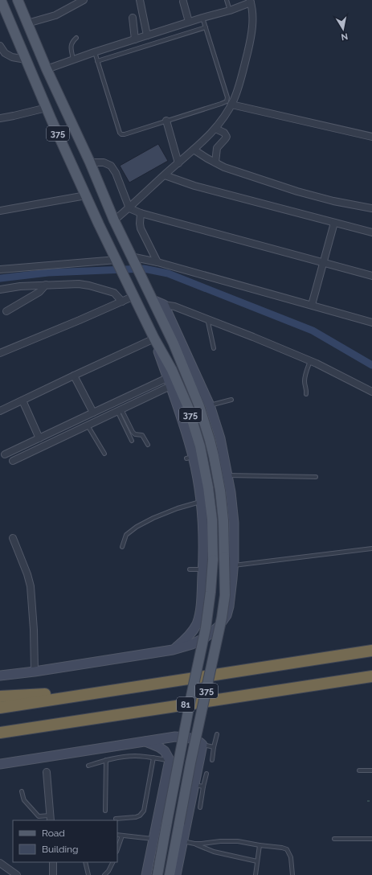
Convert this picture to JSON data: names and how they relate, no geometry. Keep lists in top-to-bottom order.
{
  "streets": {
    "highway": ["81"],
    "main road": ["375"]
  },
  "legend": ["Road", "Building"],
  "north": "bottom"
}
